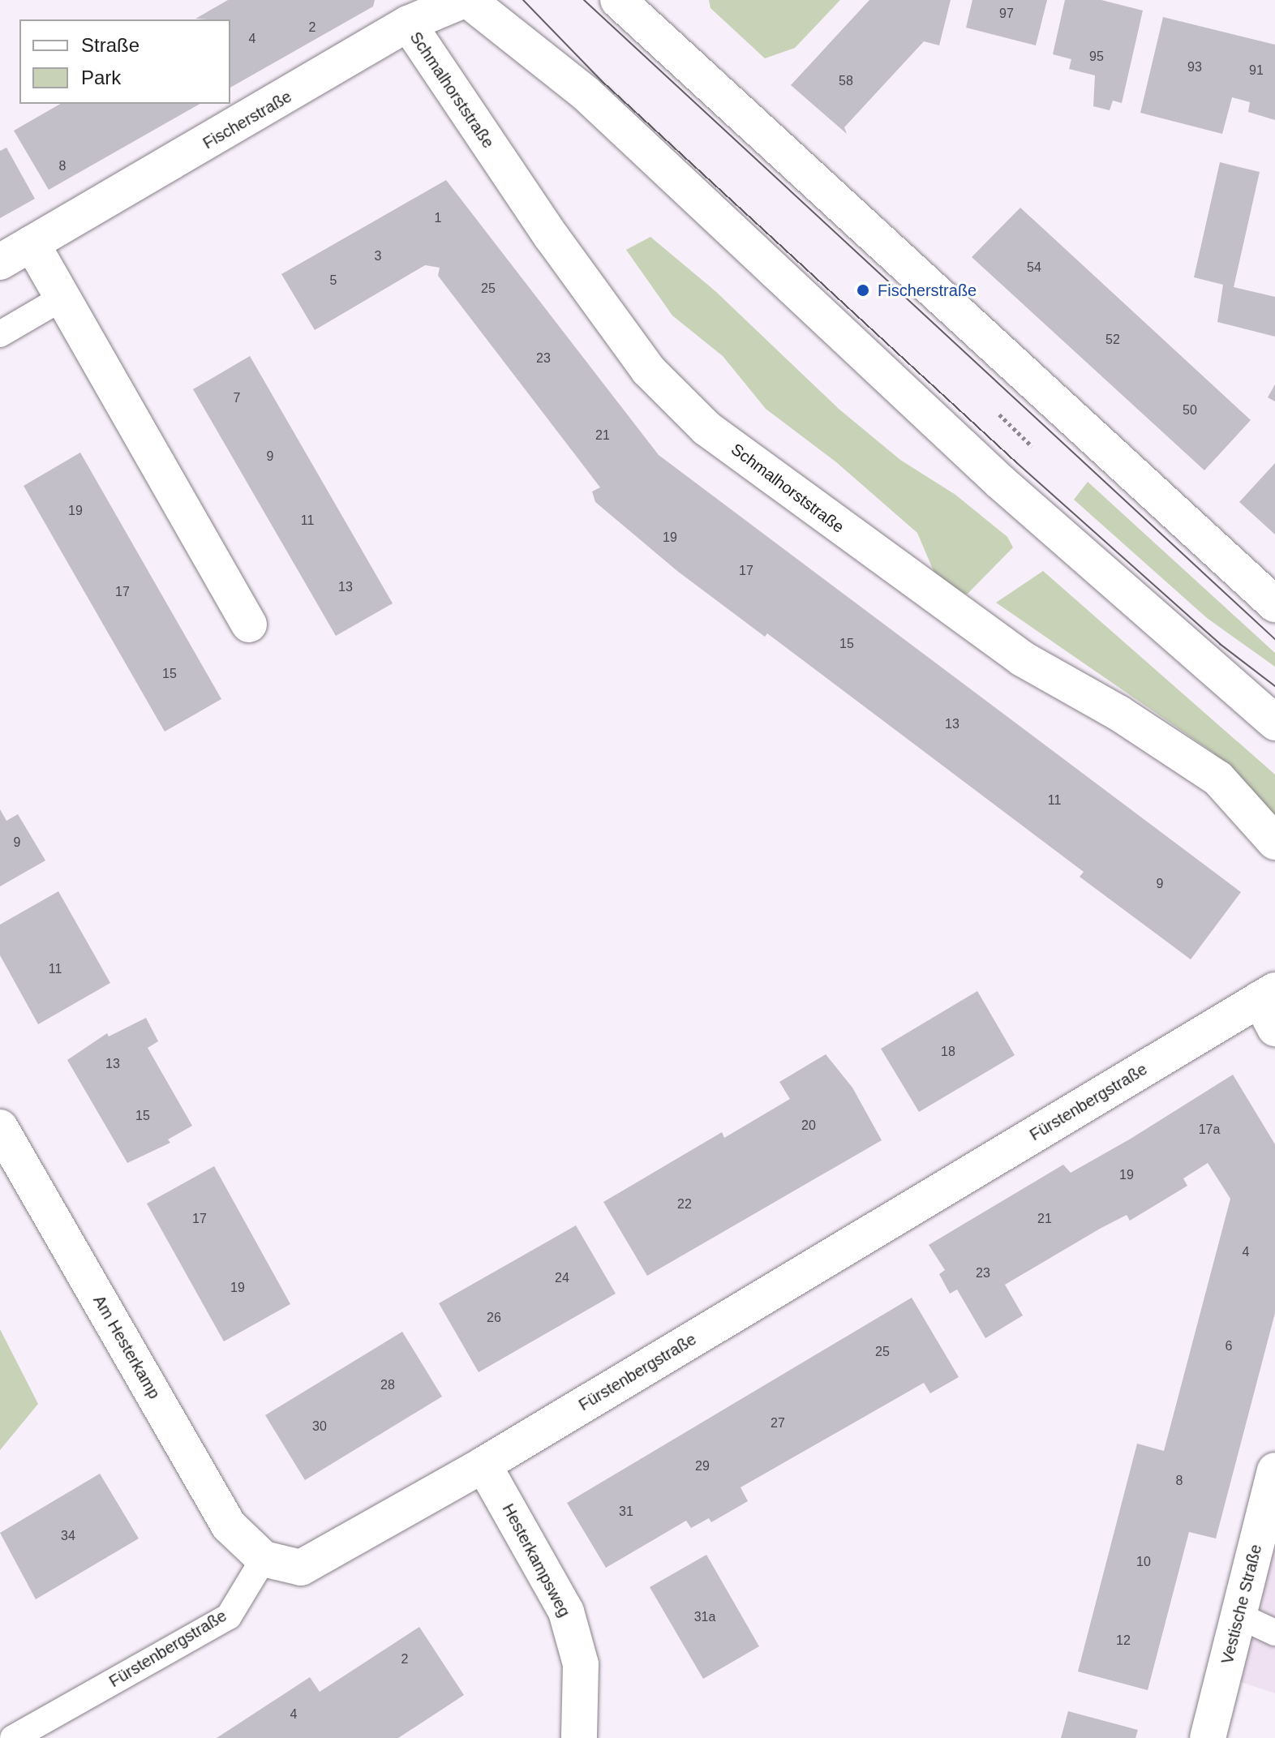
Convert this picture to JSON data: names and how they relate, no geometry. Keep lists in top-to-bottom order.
{
  "streets": {
    "street": [
      "Schmalhorststraße",
      "Fischerstraße",
      "Fürstenbergstraße",
      "Am Hesterkamp",
      "Hesterkampsweg",
      "Vestische Straße"
    ]
  },
  "crossings": [
    ["Schmalhorststraße", "Fischerstraße"],
    ["Fürstenbergstraße", "Am Hesterkamp"],
    ["Fürstenbergstraße", "Hesterkampsweg"]
  ],
  "places": ["Fischerstraße"],
  "house_numbers": [
    "97",
    "2",
    "4",
    "95",
    "93",
    "91",
    "58",
    "8",
    "1",
    "3",
    "54",
    "5",
    "25",
    "52",
    "23",
    "7",
    "50",
    "21",
    "9",
    "19",
    "11",
    "19",
    "17",
    "13",
    "17",
    "15",
    "15",
    "13",
    "11",
    "9",
    "9",
    "11",
    "18",
    "13",
    "15",
    "20",
    "17a",
    "19",
    "22",
    "17",
    "21",
    "4",
    "23",
    "24",
    "19",
    "26",
    "6",
    "25",
    "28",
    "27",
    "30",
    "29",
    "8",
    "31",
    "34",
    "10",
    "31a",
    "12",
    "2",
    "4"
  ],
  "legend": ["Straße", "Park"]
}
